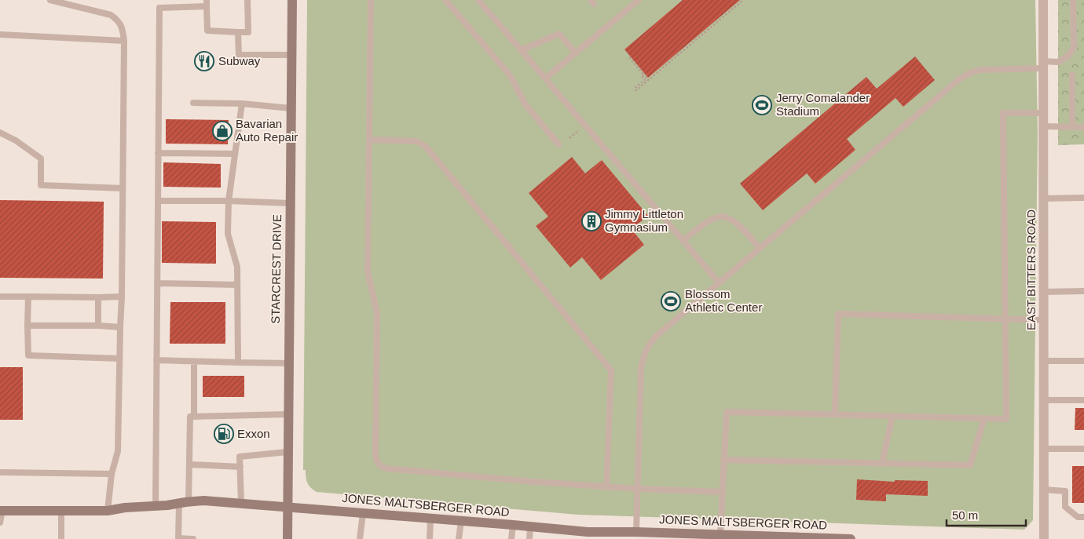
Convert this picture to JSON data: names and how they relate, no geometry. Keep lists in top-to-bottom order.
{
  "streets": {
    "main road": ["STARCREST DRIVE", "JONES MALTSBERGER ROAD"],
    "street": ["EAST BITTERS ROAD"]
  },
  "crossings": [
    ["STARCREST DRIVE", "JONES MALTSBERGER ROAD"]
  ],
  "places": {
    "restaurant": ["Subway"],
    "sports": ["Jerry Comalander Stadium", "Blossom Athletic Center"],
    "shop": ["Bavarian Auto Repair"],
    "building": ["Jimmy Littleton Gymnasium"],
    "fuel station": ["Exxon"]
  },
  "scale_bar": "50 m"
}
